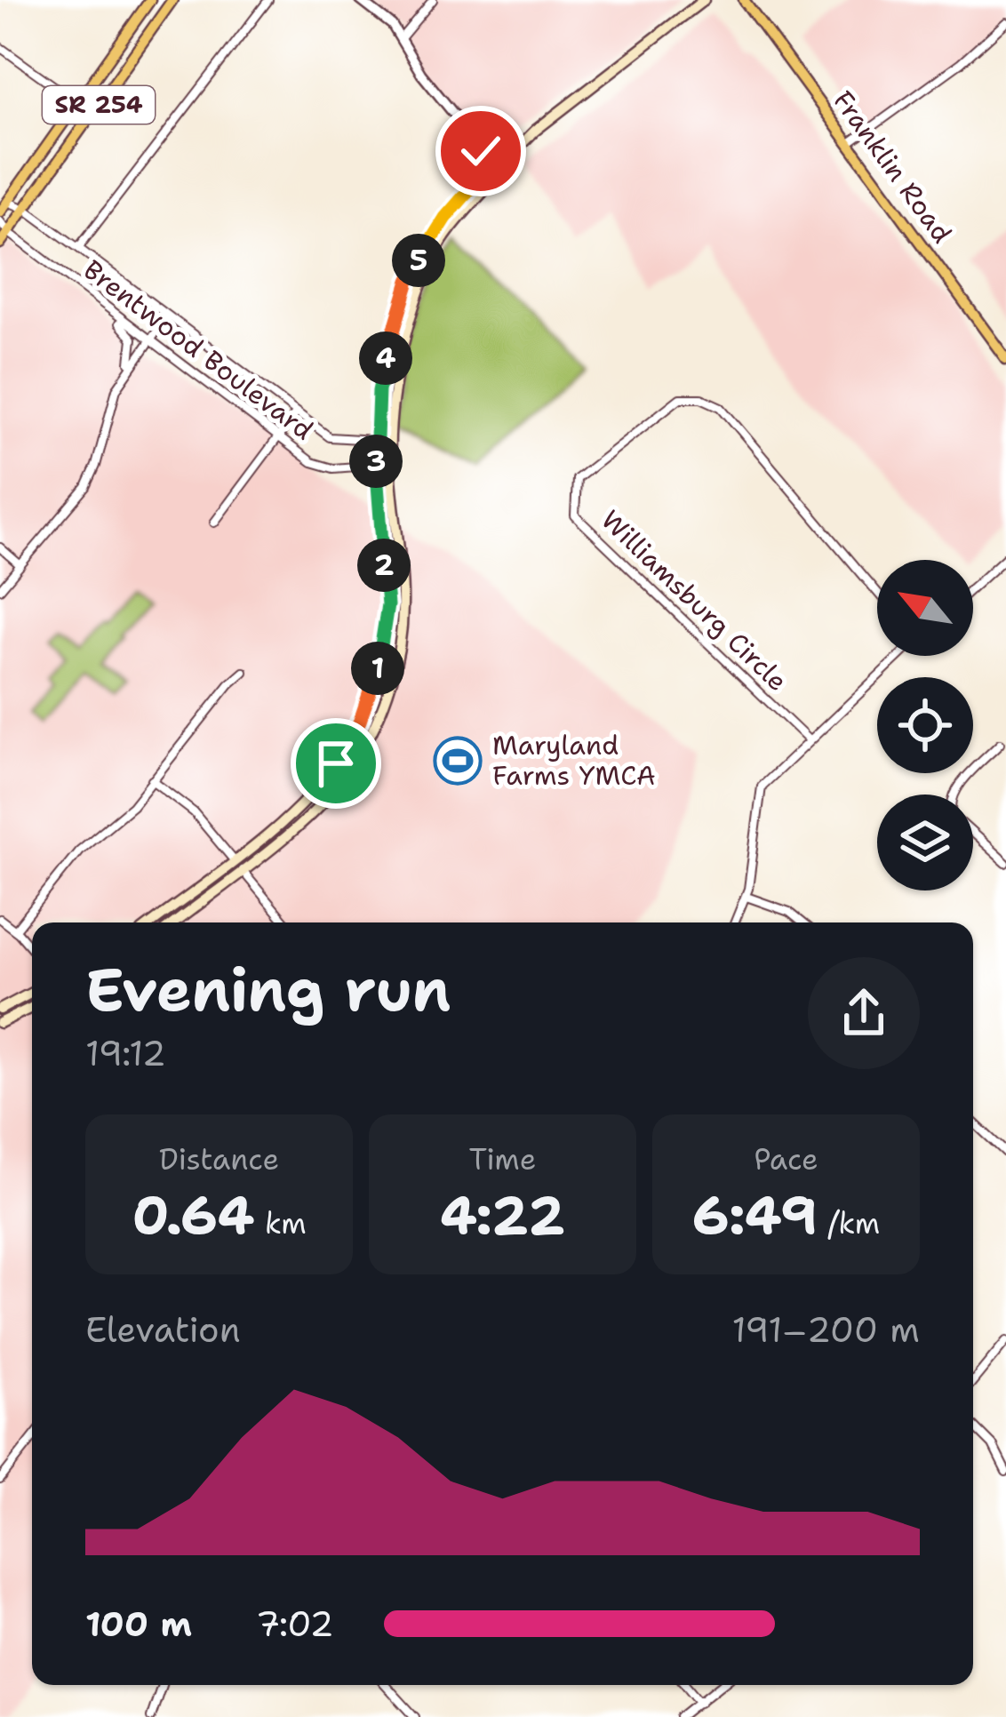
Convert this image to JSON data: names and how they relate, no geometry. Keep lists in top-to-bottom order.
{
  "streets": {
    "main road": ["SR 254", "Franklin Road"],
    "street": ["Brentwood Boulevard", "Williamsburg Circle"]
  },
  "crossings": [
    ["SR 254", "Brentwood Boulevard"]
  ],
  "places": {
    "sports": ["Maryland Farms YMCA"]
  },
  "north": "top left",
  "page": {
    "pins": [
      "5",
      "4",
      "3",
      "2",
      "1"
    ],
    "heading": ["Evening run", "19:12"],
    "stats": [
      ["Distance", "0.64 km"],
      ["Time", "4:22"],
      ["Pace", "6:49 /km"]
    ],
    "chart": ["Elevation", "191–200 m"],
    "list": [
      {
        "name": "100 m",
        "note": "7:02"
      }
    ]
  }
}
